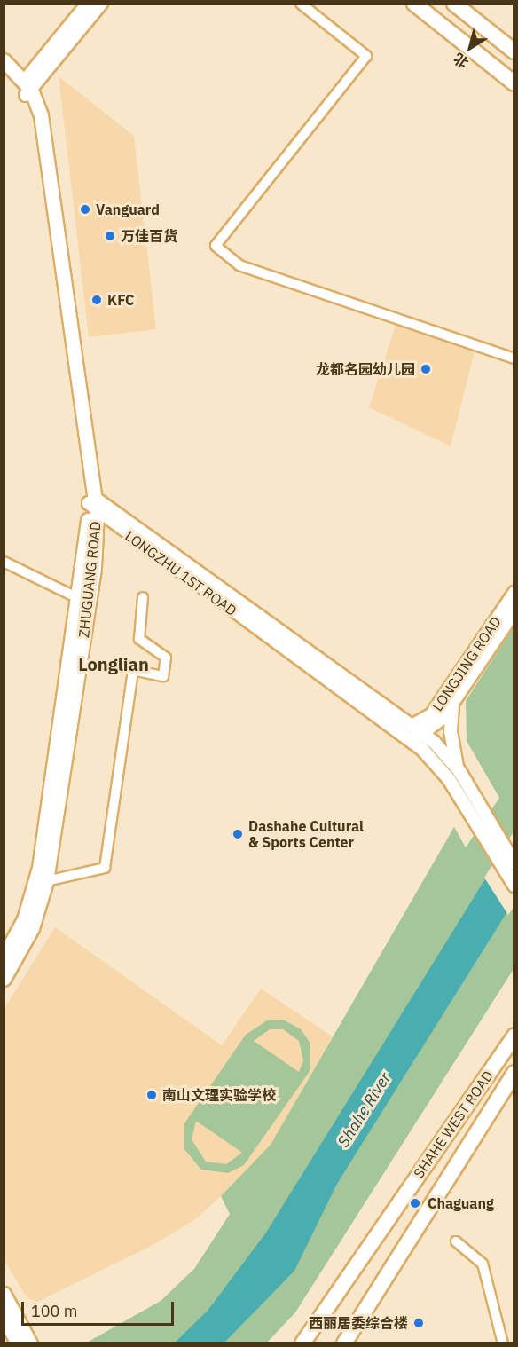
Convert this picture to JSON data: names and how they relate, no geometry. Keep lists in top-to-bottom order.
{
  "streets": {
    "main road": ["ZHUGUANG ROAD", "SHAHE WEST ROAD"],
    "street": ["LONGZHU 1ST ROAD", "LONGJING ROAD"]
  },
  "crossings": [
    ["LONGZHU 1ST ROAD", "ZHUGUANG ROAD"],
    ["LONGZHU 1ST ROAD", "LONGJING ROAD"]
  ],
  "districts": ["Longlian"],
  "water": ["Shahe River"],
  "places": [
    "Vanguard",
    "万佳百货",
    "KFC",
    "龙都名园幼儿园",
    "Dashahe Cultural & Sports Center",
    "南山文理实验学校",
    "Chaguang",
    "西丽居委综合楼"
  ],
  "scale_bar": "100 m",
  "north": "bottom left"
}
